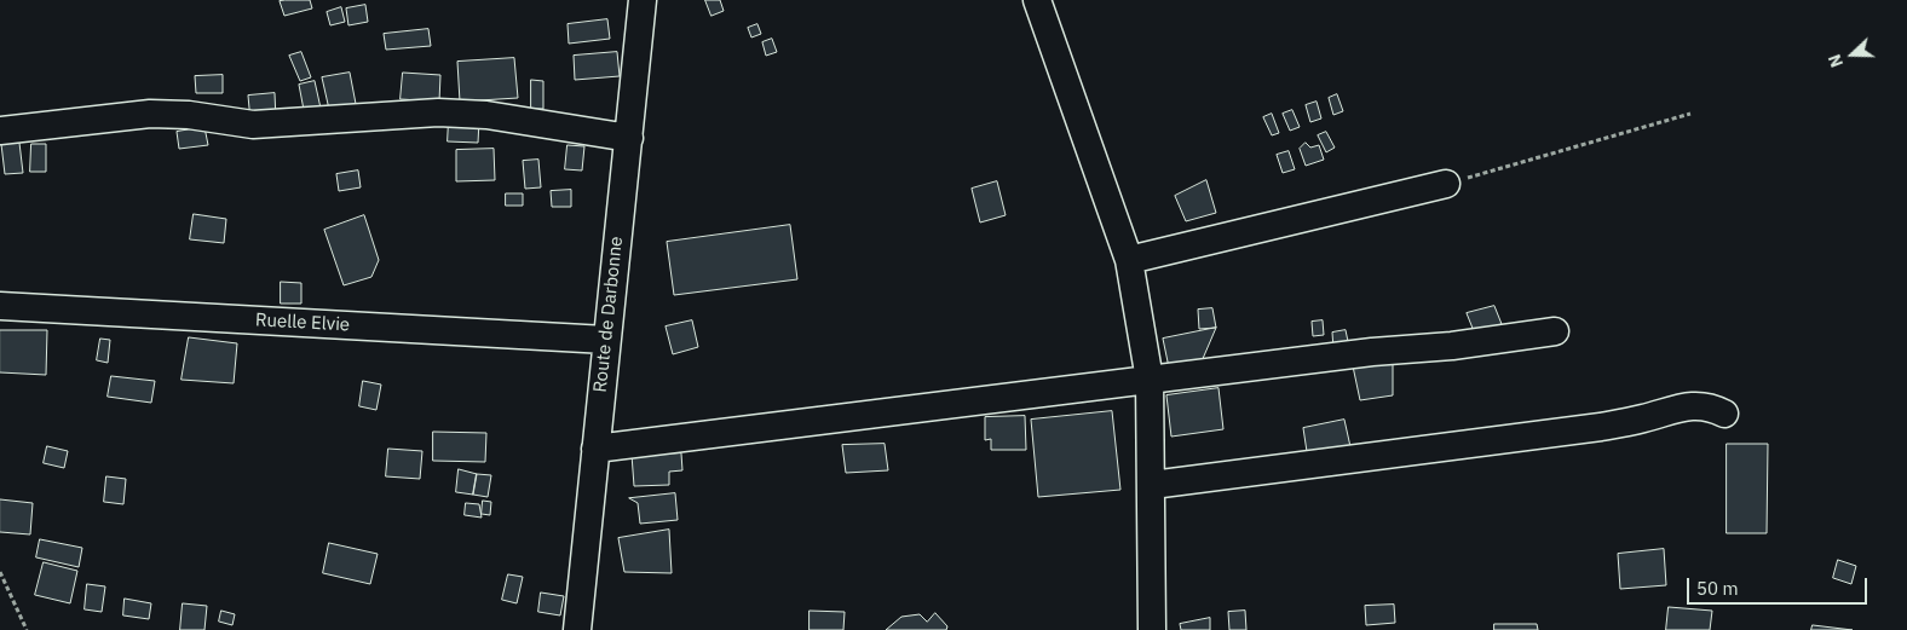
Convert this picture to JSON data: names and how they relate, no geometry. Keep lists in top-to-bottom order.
{
  "streets": {
    "street": ["Route de Darbonne", "Ruelle Elvie"]
  },
  "crossings": [
    ["Route de Darbonne", "Ruelle Elvie"]
  ],
  "scale_bar": "50 m",
  "north": "left"
}
